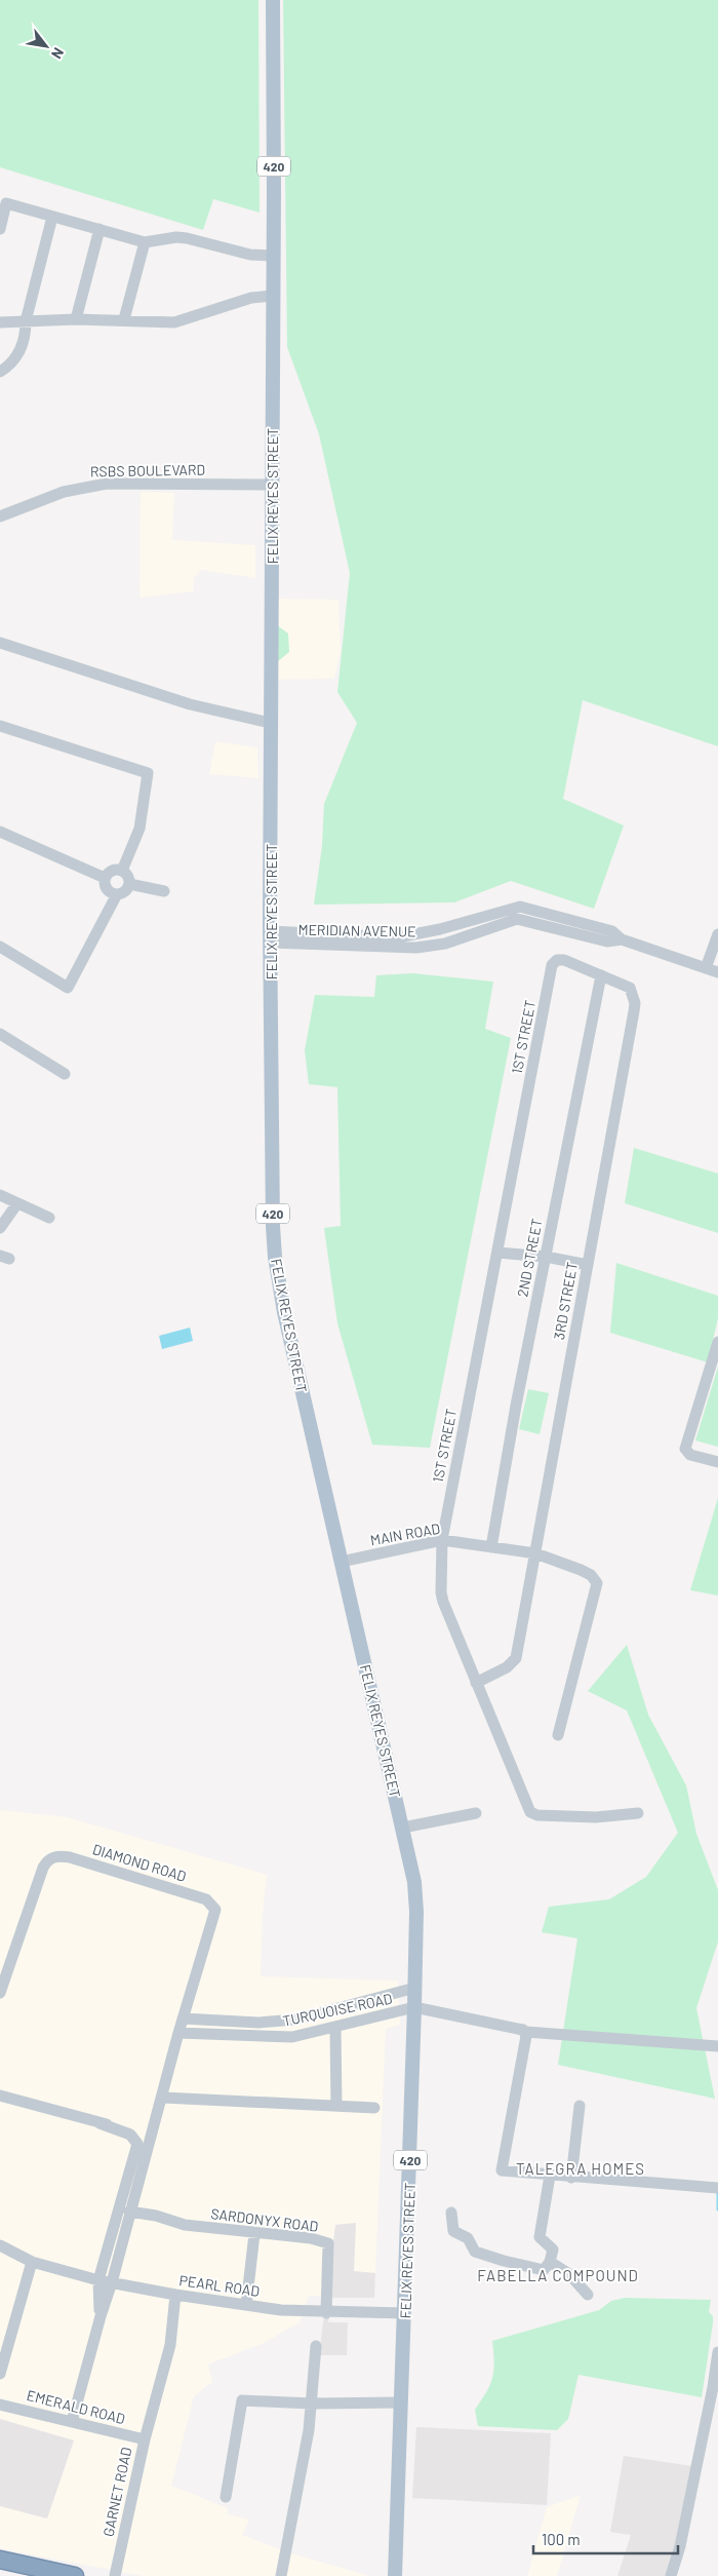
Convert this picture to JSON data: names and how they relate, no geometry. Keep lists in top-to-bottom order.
{
  "streets": {
    "main road": ["420", "FELIX REYES STREET"],
    "street": [
      "RSBS BOULEVARD",
      "MERIDIAN AVENUE",
      "1ST STREET",
      "2ND STREET",
      "3RD STREET",
      "MAIN ROAD",
      "DIAMOND ROAD",
      "TURQUOISE ROAD",
      "SARDONYX ROAD",
      "PEARL ROAD",
      "EMERALD ROAD",
      "GARNET ROAD"
    ]
  },
  "crossings": [
    ["RSBS BOULEVARD", "FELIX REYES STREET"],
    ["FELIX REYES STREET", "MERIDIAN AVENUE"],
    ["FELIX REYES STREET", "MAIN ROAD"],
    ["FELIX REYES STREET", "TURQUOISE ROAD"],
    ["FELIX REYES STREET", "PEARL ROAD"],
    ["1ST STREET", "3RD STREET"],
    ["1ST STREET", "MAIN ROAD"],
    ["2ND STREET", "3RD STREET"],
    ["2ND STREET", "MAIN ROAD"],
    ["3RD STREET", "MAIN ROAD"],
    ["DIAMOND ROAD", "TURQUOISE ROAD"],
    ["SARDONYX ROAD", "PEARL ROAD"],
    ["PEARL ROAD", "GARNET ROAD"],
    ["EMERALD ROAD", "GARNET ROAD"]
  ],
  "districts": ["TALEGRA HOMES", "FABELLA COMPOUND"],
  "scale_bar": "100 m",
  "north": "bottom right"
}
